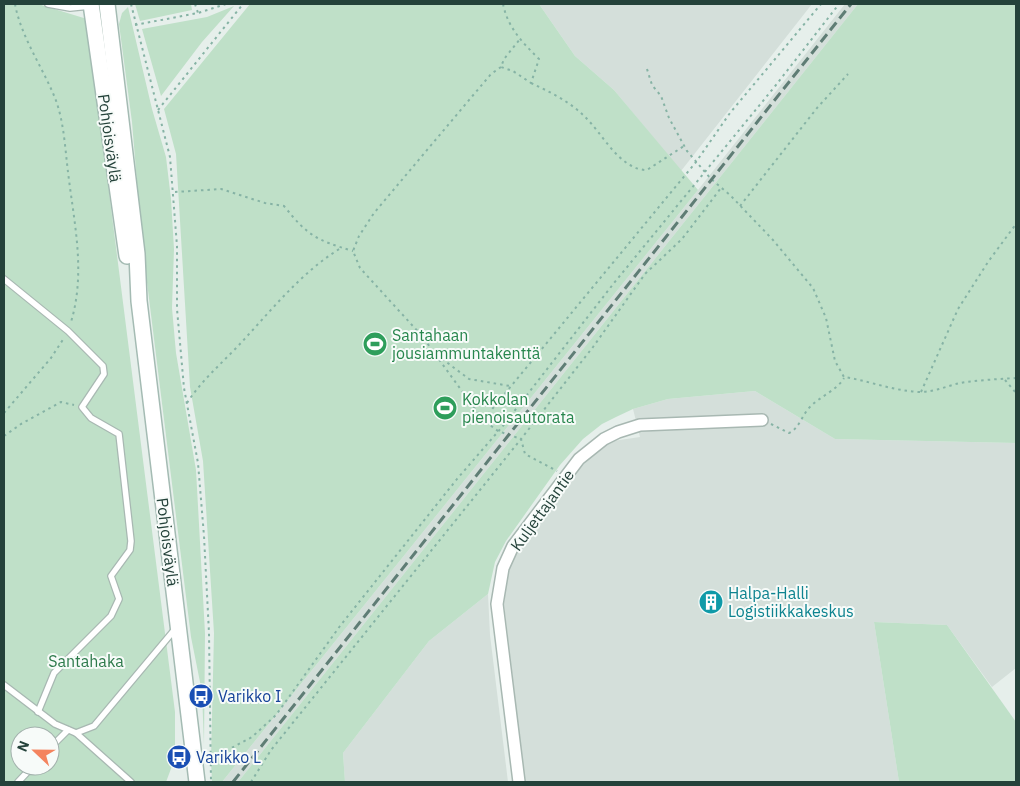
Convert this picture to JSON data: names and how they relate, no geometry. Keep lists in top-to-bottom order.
{
  "streets": {
    "main road": ["Pohjoisväylä"],
    "street": ["Kuljettajantie"]
  },
  "parks": ["Santahaka"],
  "places": {
    "sports": ["Santahaan jousiammuntakenttä", "Kokkolan pienoisautorata"],
    "building": ["Halpa-Halli Logistiikkakeskus"],
    "bus stop": ["Varikko I", "Varikko L"]
  },
  "north": "left"
}
